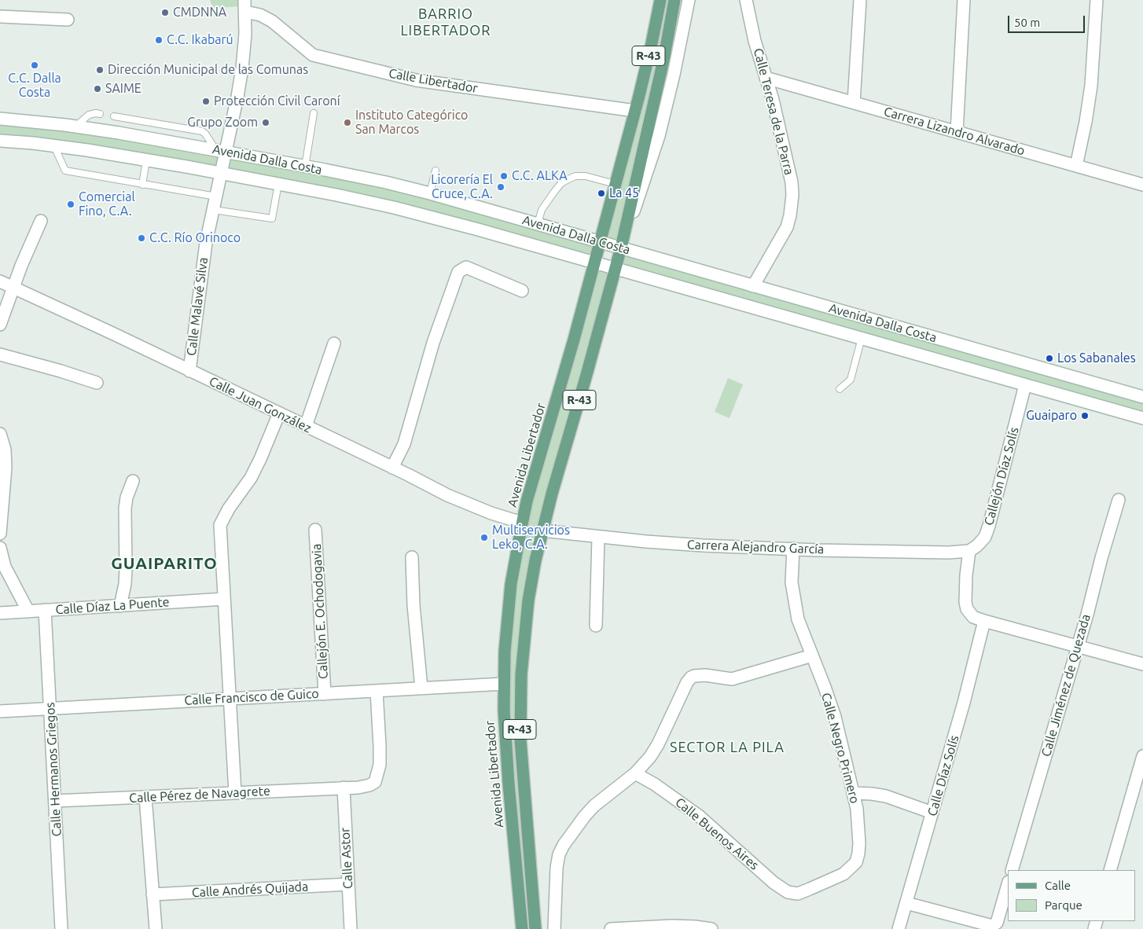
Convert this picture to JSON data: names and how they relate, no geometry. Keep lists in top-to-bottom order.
{
  "streets": {
    "main road": ["R-43", "Avenida Libertador"],
    "street": [
      "Calle Libertador",
      "Calle Teresa de la Parra",
      "Carrera Lizandro Alvarado",
      "Avenida Dalla Costa",
      "Calle Malavé Silva",
      "Calle Juan González",
      "Callejón Díaz Solís",
      "Carrera Alejandro García",
      "Calle Díaz La Puente",
      "Callejón E. Ochodogavia",
      "Calle Jiménez de Quezada",
      "Calle Francisco de Guico",
      "Calle Negro Primero",
      "Calle Hermanos Griegos",
      "Calle Díaz Solís",
      "Calle Pérez de Navagrete",
      "Calle Buenos Aires",
      "Calle Astor",
      "Calle Andrés Quijada"
    ]
  },
  "crossings": [
    ["R-43", "Avenida Dalla Costa"],
    ["R-43", "Carrera Alejandro García"],
    ["Calle Libertador", "Calle Malavé Silva"],
    ["Calle Libertador", "Avenida Libertador"],
    ["Calle Teresa de la Parra", "Carrera Lizandro Alvarado"],
    ["Calle Teresa de la Parra", "Avenida Dalla Costa"],
    ["Avenida Dalla Costa", "Calle Malavé Silva"],
    ["Avenida Dalla Costa", "Avenida Libertador"],
    ["Avenida Dalla Costa", "Callejón Díaz Solís"],
    ["Calle Malavé Silva", "Calle Juan González"],
    ["Calle Juan González", "Avenida Libertador"],
    ["Avenida Libertador", "Calle Francisco de Guico"],
    ["Callejón Díaz Solís", "Carrera Alejandro García"],
    ["Carrera Alejandro García", "Calle Negro Primero"],
    ["Calle Díaz La Puente", "Calle Hermanos Griegos"],
    ["Callejón E. Ochodogavia", "Calle Francisco de Guico"],
    ["Calle Francisco de Guico", "Calle Hermanos Griegos"],
    ["Calle Francisco de Guico", "Calle Pérez de Navagrete"],
    ["Calle Negro Primero", "Calle Buenos Aires"],
    ["Calle Hermanos Griegos", "Calle Pérez de Navagrete"],
    ["Calle Pérez de Navagrete", "Calle Astor"],
    ["Calle Astor", "Calle Andrés Quijada"]
  ],
  "districts": ["BARRIO LIBERTADOR", "GUAIPARITO", "SECTOR LA PILA"],
  "places": [
    "CMDNNA",
    "C.C. Ikabarú",
    "C.C. Dalla Costa",
    "Dirección Municipal de las Comunas",
    "SAIME",
    "Protección Civil Caroní",
    "Grupo Zoom",
    "Instituto Categórico San Marcos",
    "C.C. ALKA",
    "Licorería El Cruce, C.A.",
    "La 45",
    "Comercial Fino, C.A.",
    "C.C. Río Orinoco",
    "Los Sabanales",
    "Guaiparo",
    "Multiservicios Leko, C.A."
  ],
  "legend": ["Calle", "Parque"],
  "scale_bar": "50 m"
}
